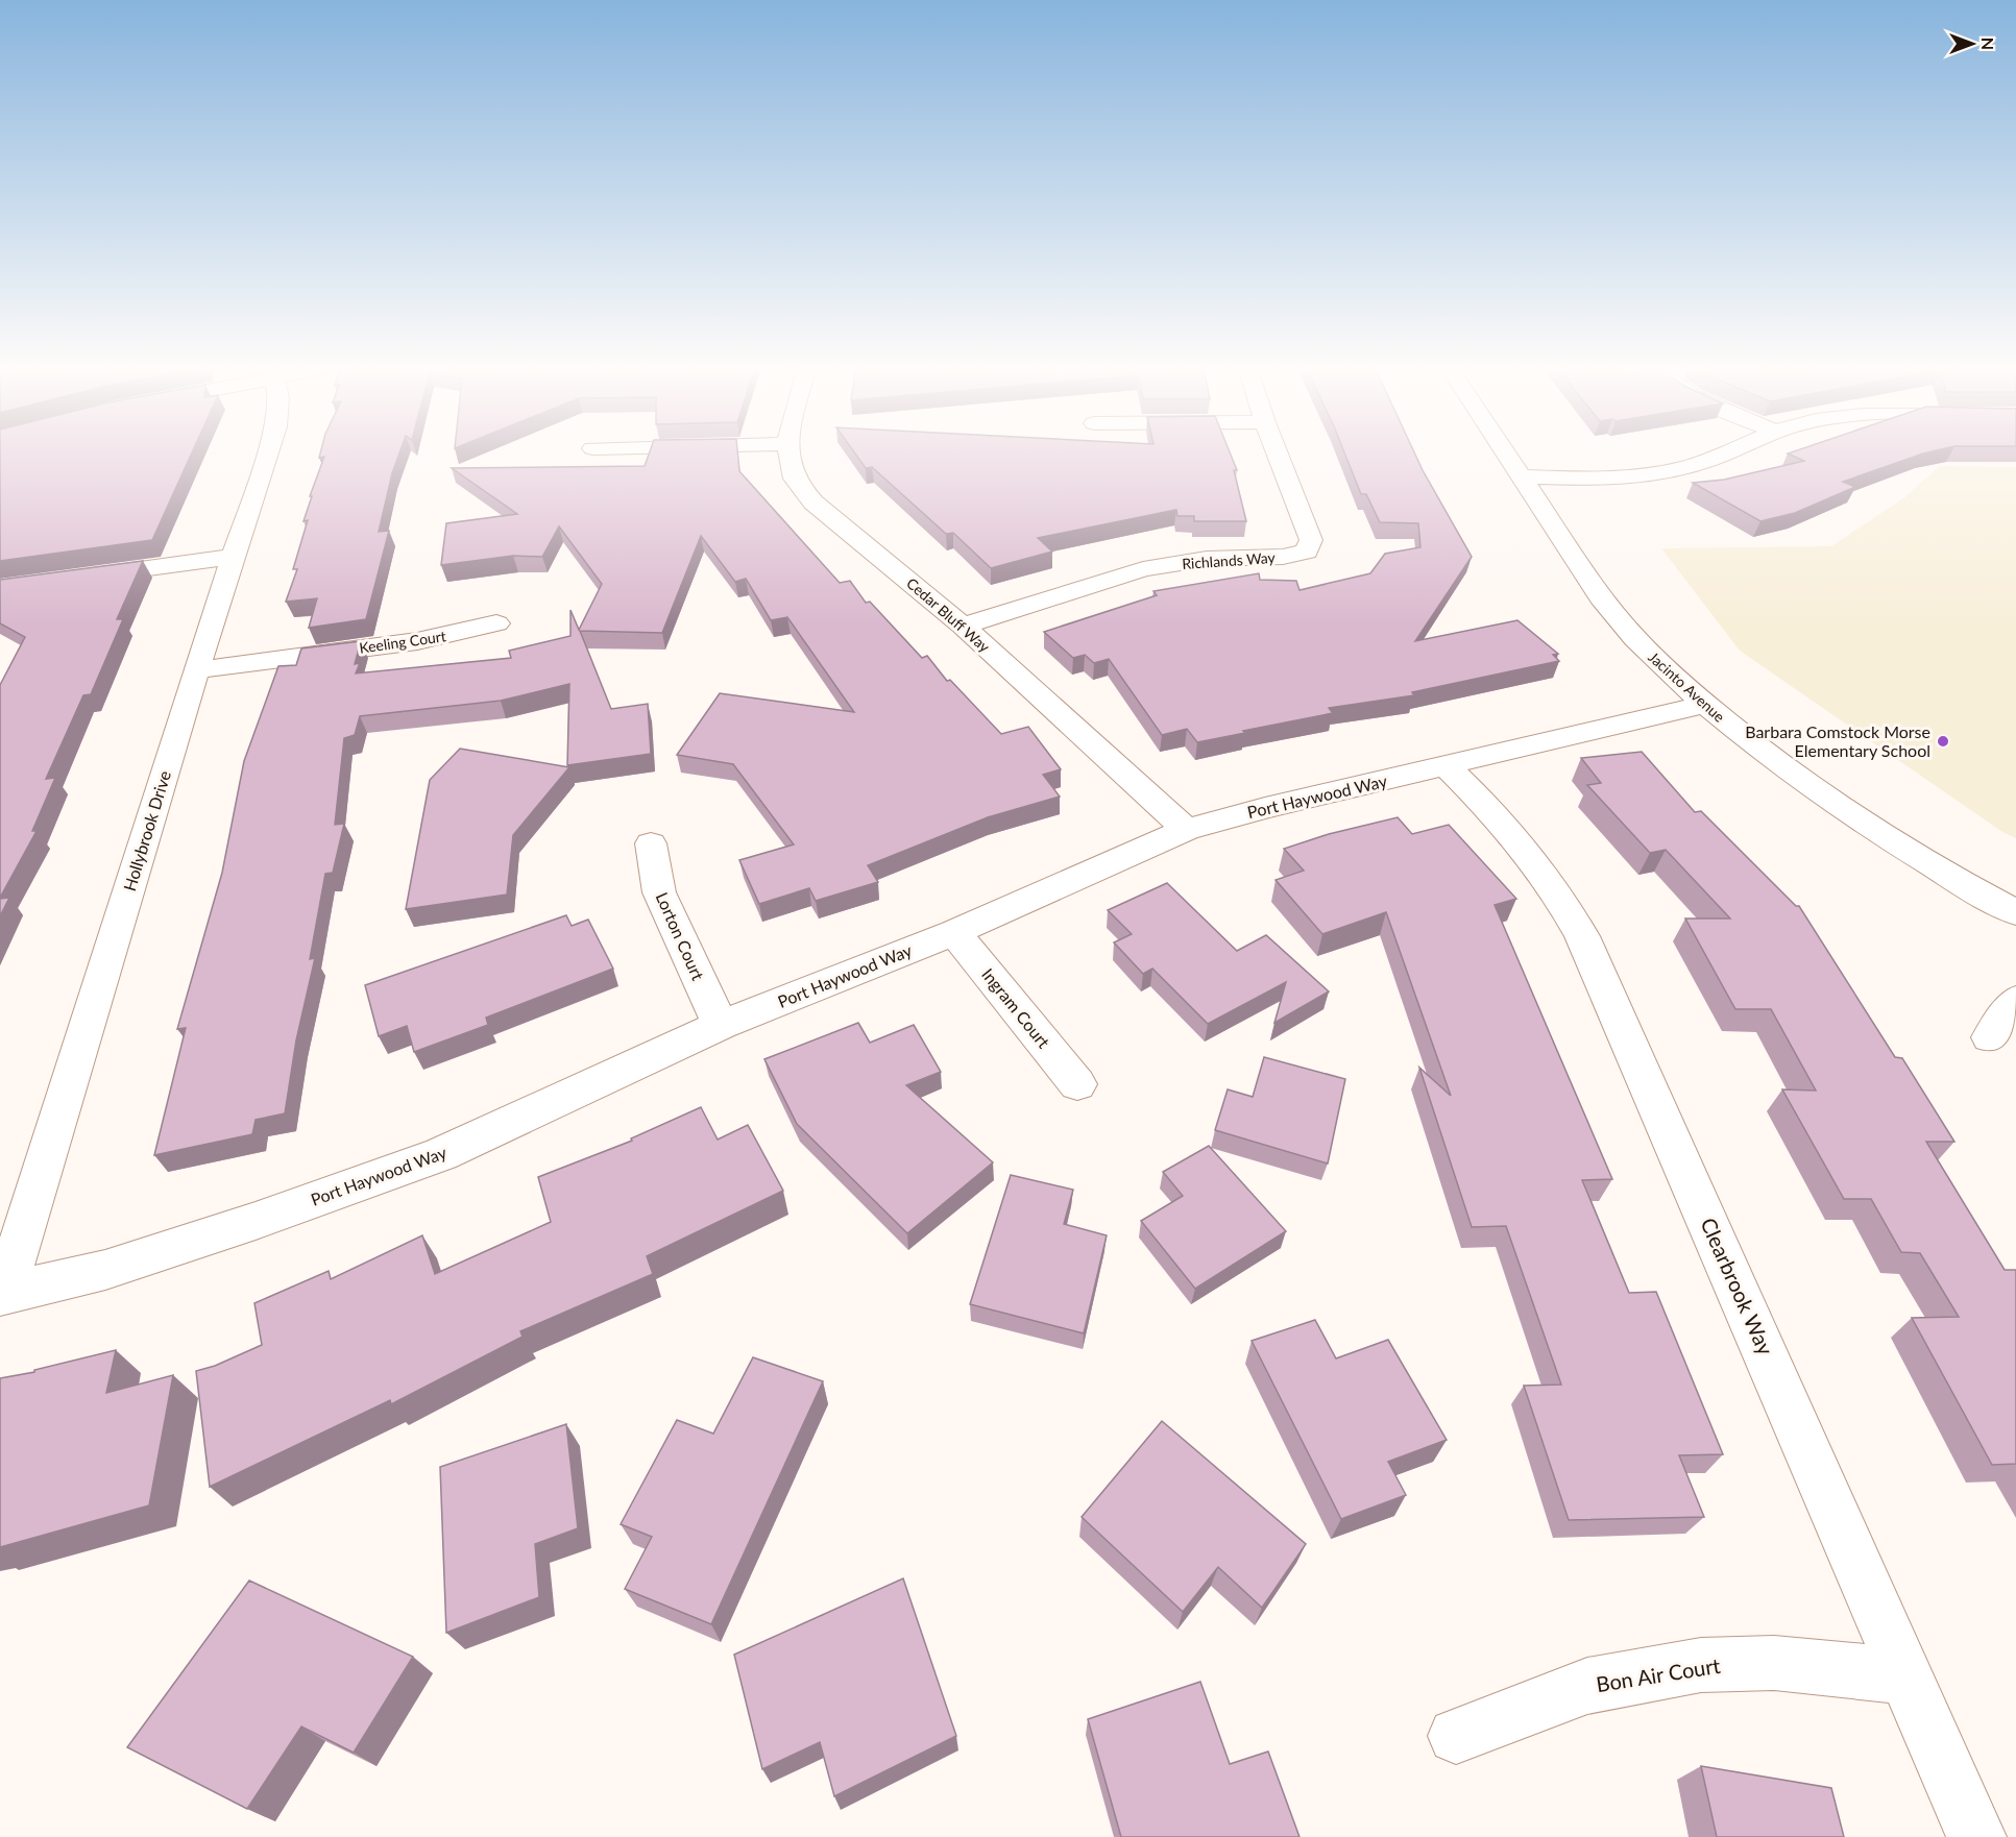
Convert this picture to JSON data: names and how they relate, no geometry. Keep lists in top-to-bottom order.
{
  "streets": {
    "street": [
      "Richlands Way",
      "Cedar Bluff Way",
      "Keeling Court",
      "Jacinto Avenue",
      "Port Haywood Way",
      "Hollybrook Drive",
      "Lorton Court",
      "Ingram Court",
      "Clearbrook Way",
      "Bon Air Court"
    ]
  },
  "crossings": [
    ["Richlands Way", "Cedar Bluff Way"],
    ["Cedar Bluff Way", "Port Haywood Way"],
    ["Keeling Court", "Hollybrook Drive"],
    ["Jacinto Avenue", "Port Haywood Way"],
    ["Port Haywood Way", "Hollybrook Drive"],
    ["Port Haywood Way", "Lorton Court"],
    ["Port Haywood Way", "Ingram Court"],
    ["Port Haywood Way", "Clearbrook Way"],
    ["Clearbrook Way", "Bon Air Court"]
  ],
  "places": ["Barbara Comstock Morse Elementary School"],
  "north": "right"
}
